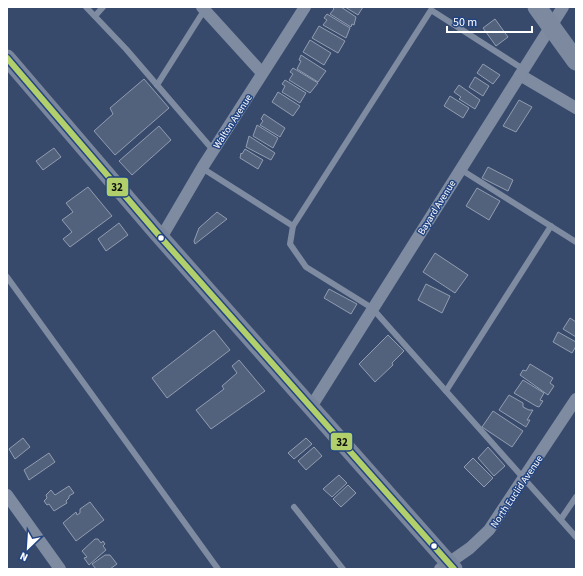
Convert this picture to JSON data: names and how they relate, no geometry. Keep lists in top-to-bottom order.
{
  "streets": {
    "street": ["Walton Avenue", "Bayard Avenue", "North Euclid Avenue"]
  },
  "lines": ["transit line 32"],
  "scale_bar": "50 m",
  "north": "bottom left"
}
